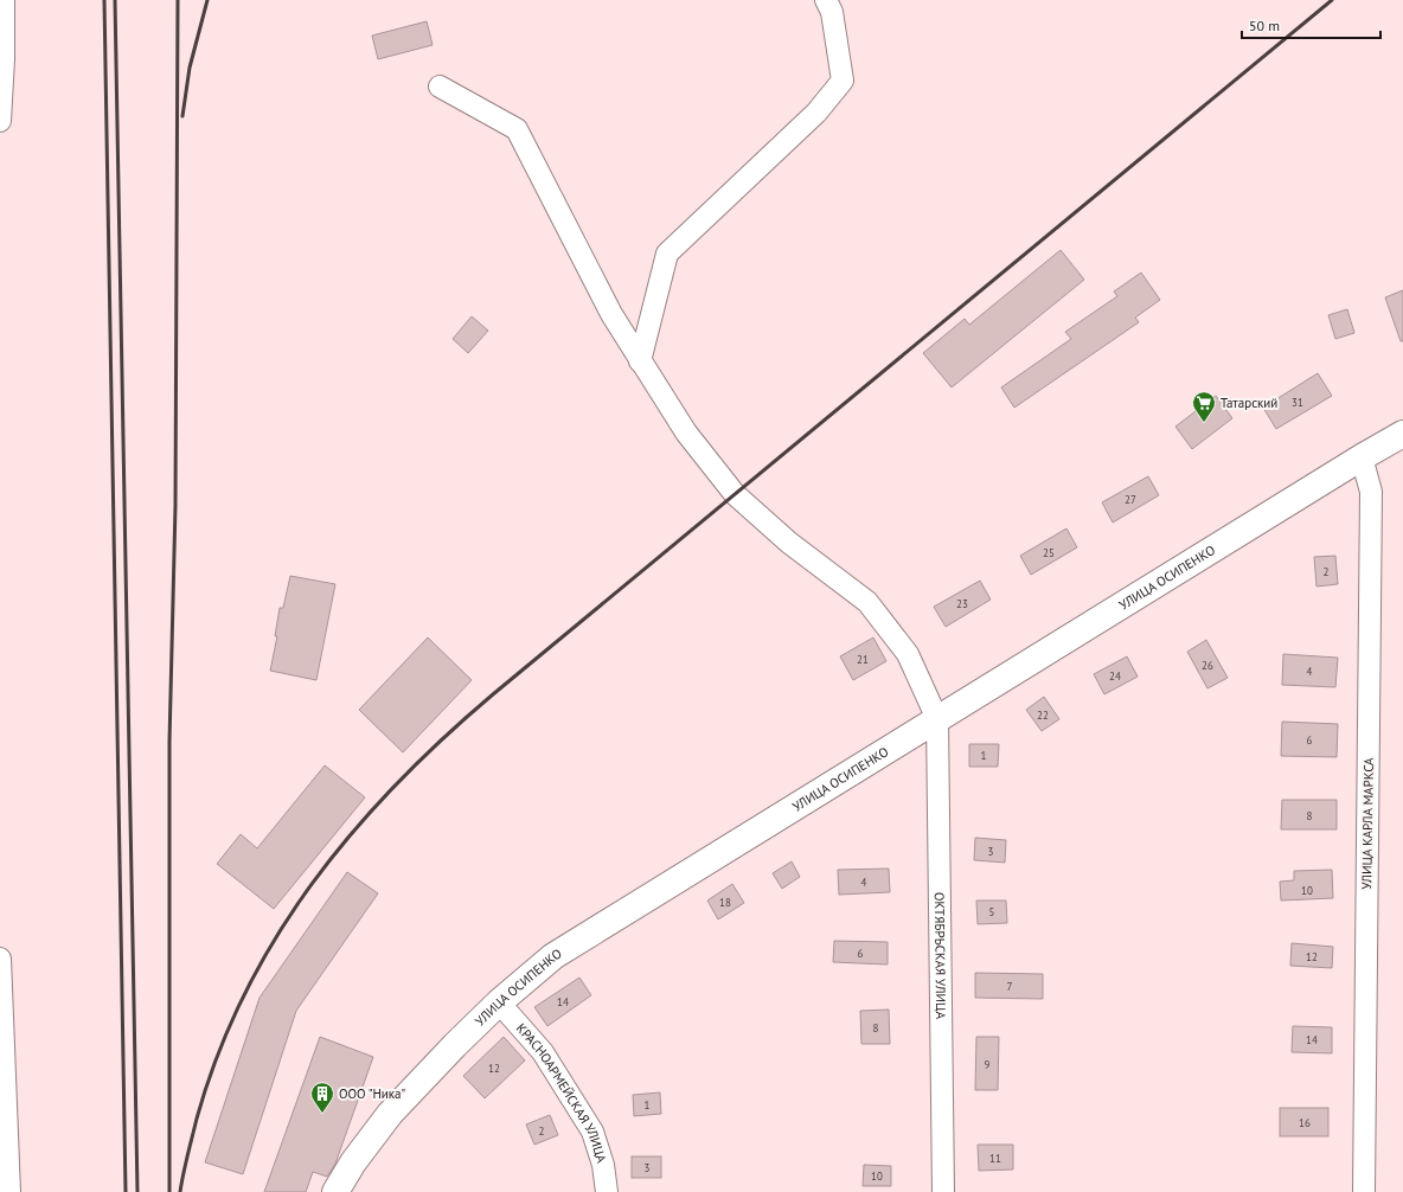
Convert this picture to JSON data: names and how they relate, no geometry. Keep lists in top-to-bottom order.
{
  "streets": {
    "street": [
      "УЛИЦА ОСИПЕНКО",
      "УЛИЦА КАРЛА МАРКСА",
      "ОКТЯБРЬСКАЯ УЛИЦА",
      "КРАСНОАРМЕЙСКАЯ УЛИЦА"
    ]
  },
  "crossings": [
    ["УЛИЦА ОСИПЕНКО", "УЛИЦА КАРЛА МАРКСА"],
    ["УЛИЦА ОСИПЕНКО", "ОКТЯБРЬСКАЯ УЛИЦА"],
    ["УЛИЦА ОСИПЕНКО", "КРАСНОАРМЕЙСКАЯ УЛИЦА"]
  ],
  "places": {
    "supermarket": ["Татарский"],
    "building": ["ООО \"Ника\""]
  },
  "house_numbers": [
    "31",
    "27",
    "25",
    "2",
    "23",
    "21",
    "26",
    "4",
    "24",
    "22",
    "6",
    "1",
    "8",
    "3",
    "4",
    "10",
    "18",
    "5",
    "6",
    "12",
    "7",
    "14",
    "8",
    "14",
    "9",
    "12",
    "1",
    "16",
    "2",
    "11",
    "3",
    "10"
  ],
  "scale_bar": "50 m"
}
